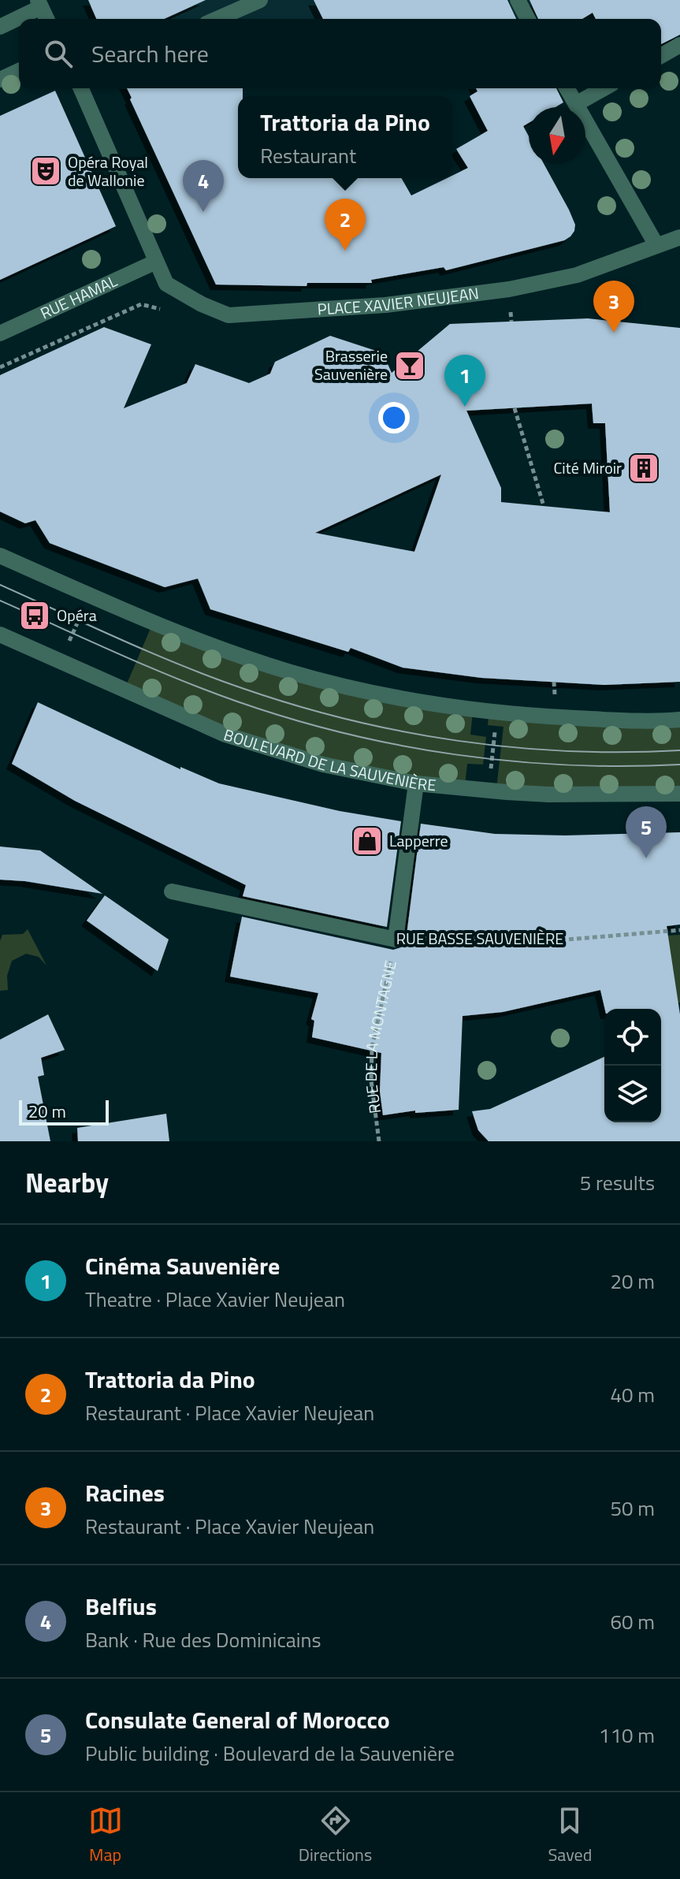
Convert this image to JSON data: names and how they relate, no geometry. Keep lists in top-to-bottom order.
{
  "streets": {
    "street": [
      "RUE HAMAL",
      "PLACE XAVIER NEUJEAN",
      "BOULEVARD DE LA SAUVENIÈRE",
      "RUE BASSE SAUVENIÈRE",
      "RUE DE LA MONTAGNE"
    ]
  },
  "crossings": [
    ["RUE HAMAL", "PLACE XAVIER NEUJEAN"],
    ["BOULEVARD DE LA SAUVENIÈRE", "RUE DE LA MONTAGNE"],
    ["RUE BASSE SAUVENIÈRE", "RUE DE LA MONTAGNE"]
  ],
  "places": {
    "theatre": ["Opéra Royal de Wallonie"],
    "bar": ["Brasserie Sauvenière"],
    "building": ["Cité Miroir"],
    "bus stop": ["Opéra"],
    "shop": ["Lapperre"]
  },
  "scale_bar": "20 m",
  "north": "bottom",
  "page": {
    "search": "Search here",
    "popup": ["Trattoria da Pino", "Restaurant"],
    "pins": [
      "4",
      "2",
      "3",
      "1",
      "5"
    ],
    "scale": "20 m",
    "heading": ["Nearby", "5 results"],
    "list": [
      {
        "mark": "1",
        "name": "Cinéma Sauvenière",
        "note": "Theatre · Place Xavier Neujean",
        "value": "20 m"
      },
      {
        "mark": "2",
        "name": "Trattoria da Pino",
        "note": "Restaurant · Place Xavier Neujean",
        "value": "40 m"
      },
      {
        "mark": "3",
        "name": "Racines",
        "note": "Restaurant · Place Xavier Neujean",
        "value": "50 m"
      },
      {
        "mark": "4",
        "name": "Belfius",
        "note": "Bank · Rue des Dominicains",
        "value": "60 m"
      },
      {
        "mark": "5",
        "name": "Consulate General of Morocco",
        "note": "Public building · Boulevard de la Sauvenière",
        "value": "110 m"
      }
    ],
    "nav": ["Map", "Directions", "Saved"]
  }
}
